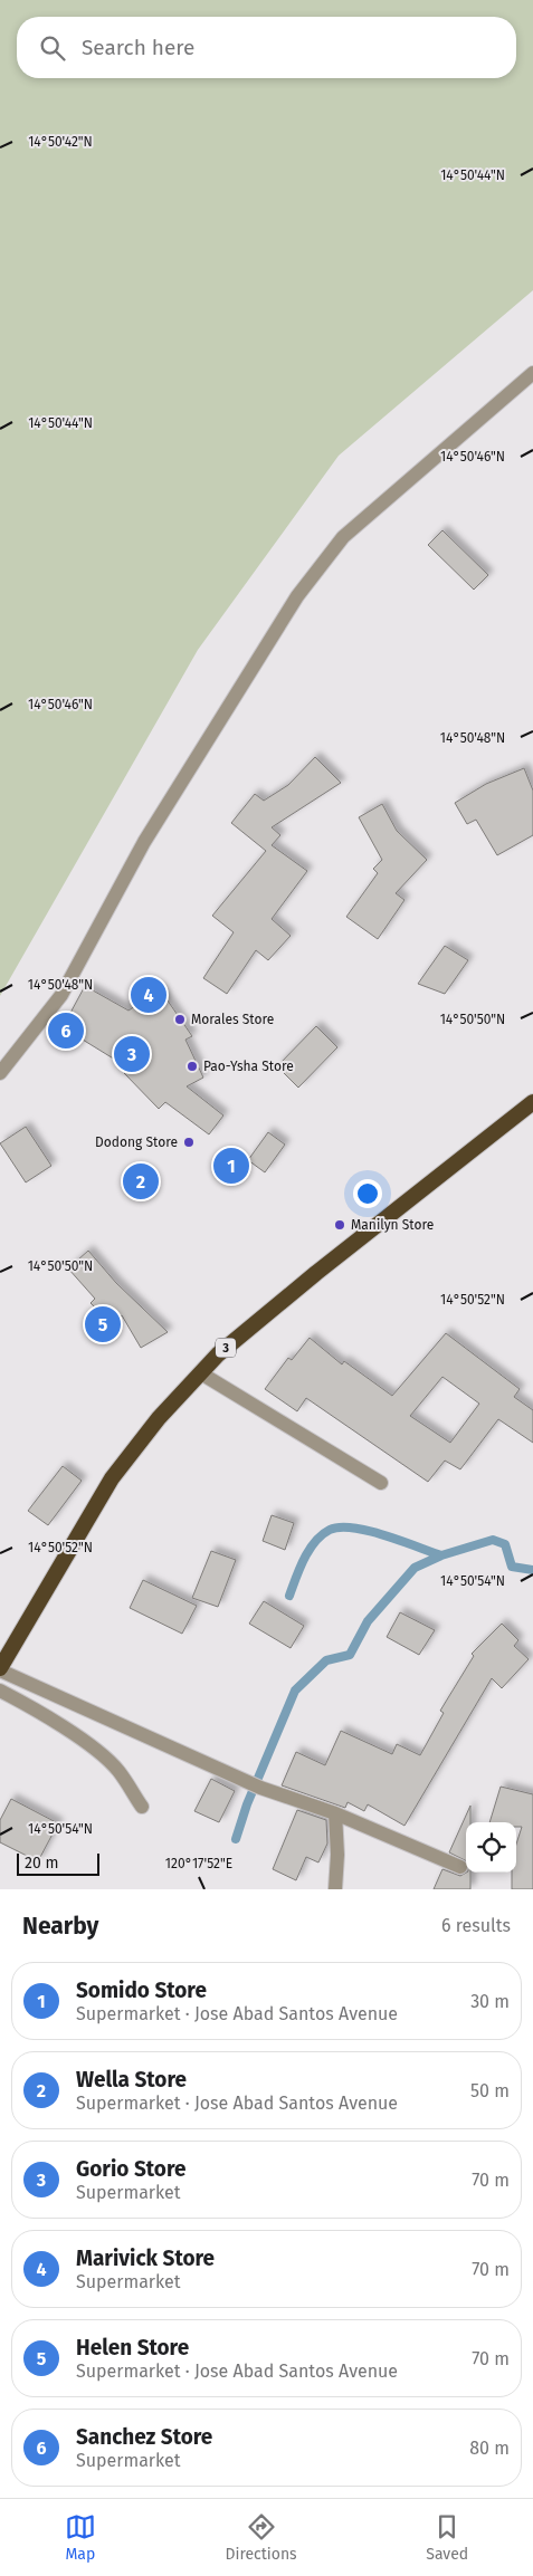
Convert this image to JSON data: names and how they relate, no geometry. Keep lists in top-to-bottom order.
{
  "streets": {
    "highway": ["3"]
  },
  "places": [
    "Morales Store",
    "Pao-Ysha Store",
    "Dodong Store",
    "Manilyn Store"
  ],
  "scale_bar": "20 m",
  "page": {
    "search": "Search here",
    "pins": [
      "4",
      "6",
      "3",
      "1",
      "2",
      "5"
    ],
    "scale": "20 m",
    "heading": ["Nearby", "6 results"],
    "list": [
      {
        "mark": "1",
        "name": "Somido Store",
        "note": "Supermarket · Jose Abad Santos Avenue",
        "value": "30 m"
      },
      {
        "mark": "2",
        "name": "Wella Store",
        "note": "Supermarket · Jose Abad Santos Avenue",
        "value": "50 m"
      },
      {
        "mark": "3",
        "name": "Gorio Store",
        "note": "Supermarket",
        "value": "70 m"
      },
      {
        "mark": "4",
        "name": "Marivick Store",
        "note": "Supermarket",
        "value": "70 m"
      },
      {
        "mark": "5",
        "name": "Helen Store",
        "note": "Supermarket · Jose Abad Santos Avenue",
        "value": "70 m"
      },
      {
        "mark": "6",
        "name": "Sanchez Store",
        "note": "Supermarket",
        "value": "80 m"
      }
    ],
    "nav": ["Map", "Directions", "Saved"]
  },
  "coordinates": [
    "14°50'42\"N",
    "14°50'44\"N",
    "14°50'46\"N",
    "14°50'48\"N",
    "14°50'50\"N",
    "14°50'52\"N",
    "14°50'54\"N",
    "120°17'52\"E"
  ]
}
